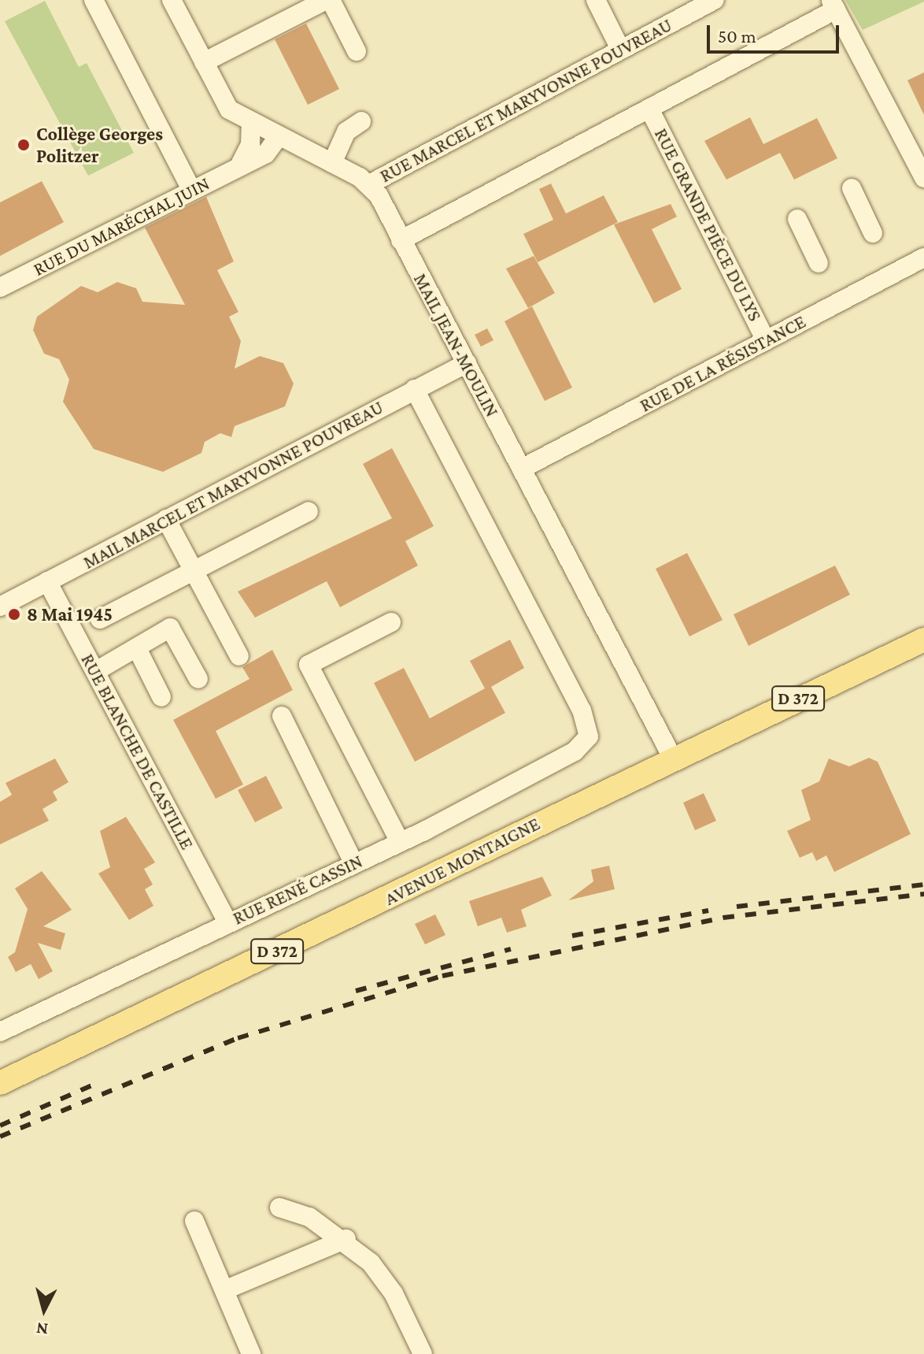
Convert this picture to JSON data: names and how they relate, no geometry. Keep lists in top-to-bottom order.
{
  "streets": {
    "main road": ["D 372", "AVENUE MONTAIGNE"],
    "street": [
      "RUE MARCEL ET MARYVONNE POUVREAU",
      "RUE GRANDE PIÈCE DU LYS",
      "RUE DU MARÉCHAL JUIN",
      "MAIL JEAN-MOULIN",
      "RUE DE LA RÉSISTANCE",
      "MAIL MARCEL ET MARYVONNE POUVREAU",
      "RUE BLANCHE DE CASTILLE",
      "RUE RENÉ CASSIN"
    ]
  },
  "crossings": [
    ["RUE MARCEL ET MARYVONNE POUVREAU", "MAIL JEAN-MOULIN"],
    ["RUE GRANDE PIÈCE DU LYS", "RUE DE LA RÉSISTANCE"],
    ["MAIL JEAN-MOULIN", "RUE DE LA RÉSISTANCE"],
    ["MAIL JEAN-MOULIN", "MAIL MARCEL ET MARYVONNE POUVREAU"],
    ["MAIL JEAN-MOULIN", "AVENUE MONTAIGNE"],
    ["MAIL MARCEL ET MARYVONNE POUVREAU", "RUE BLANCHE DE CASTILLE"],
    ["MAIL MARCEL ET MARYVONNE POUVREAU", "RUE RENÉ CASSIN"],
    ["RUE BLANCHE DE CASTILLE", "RUE RENÉ CASSIN"]
  ],
  "places": ["Collège Georges Politzer", "8 Mai 1945"],
  "scale_bar": "50 m",
  "north": "bottom"
}
